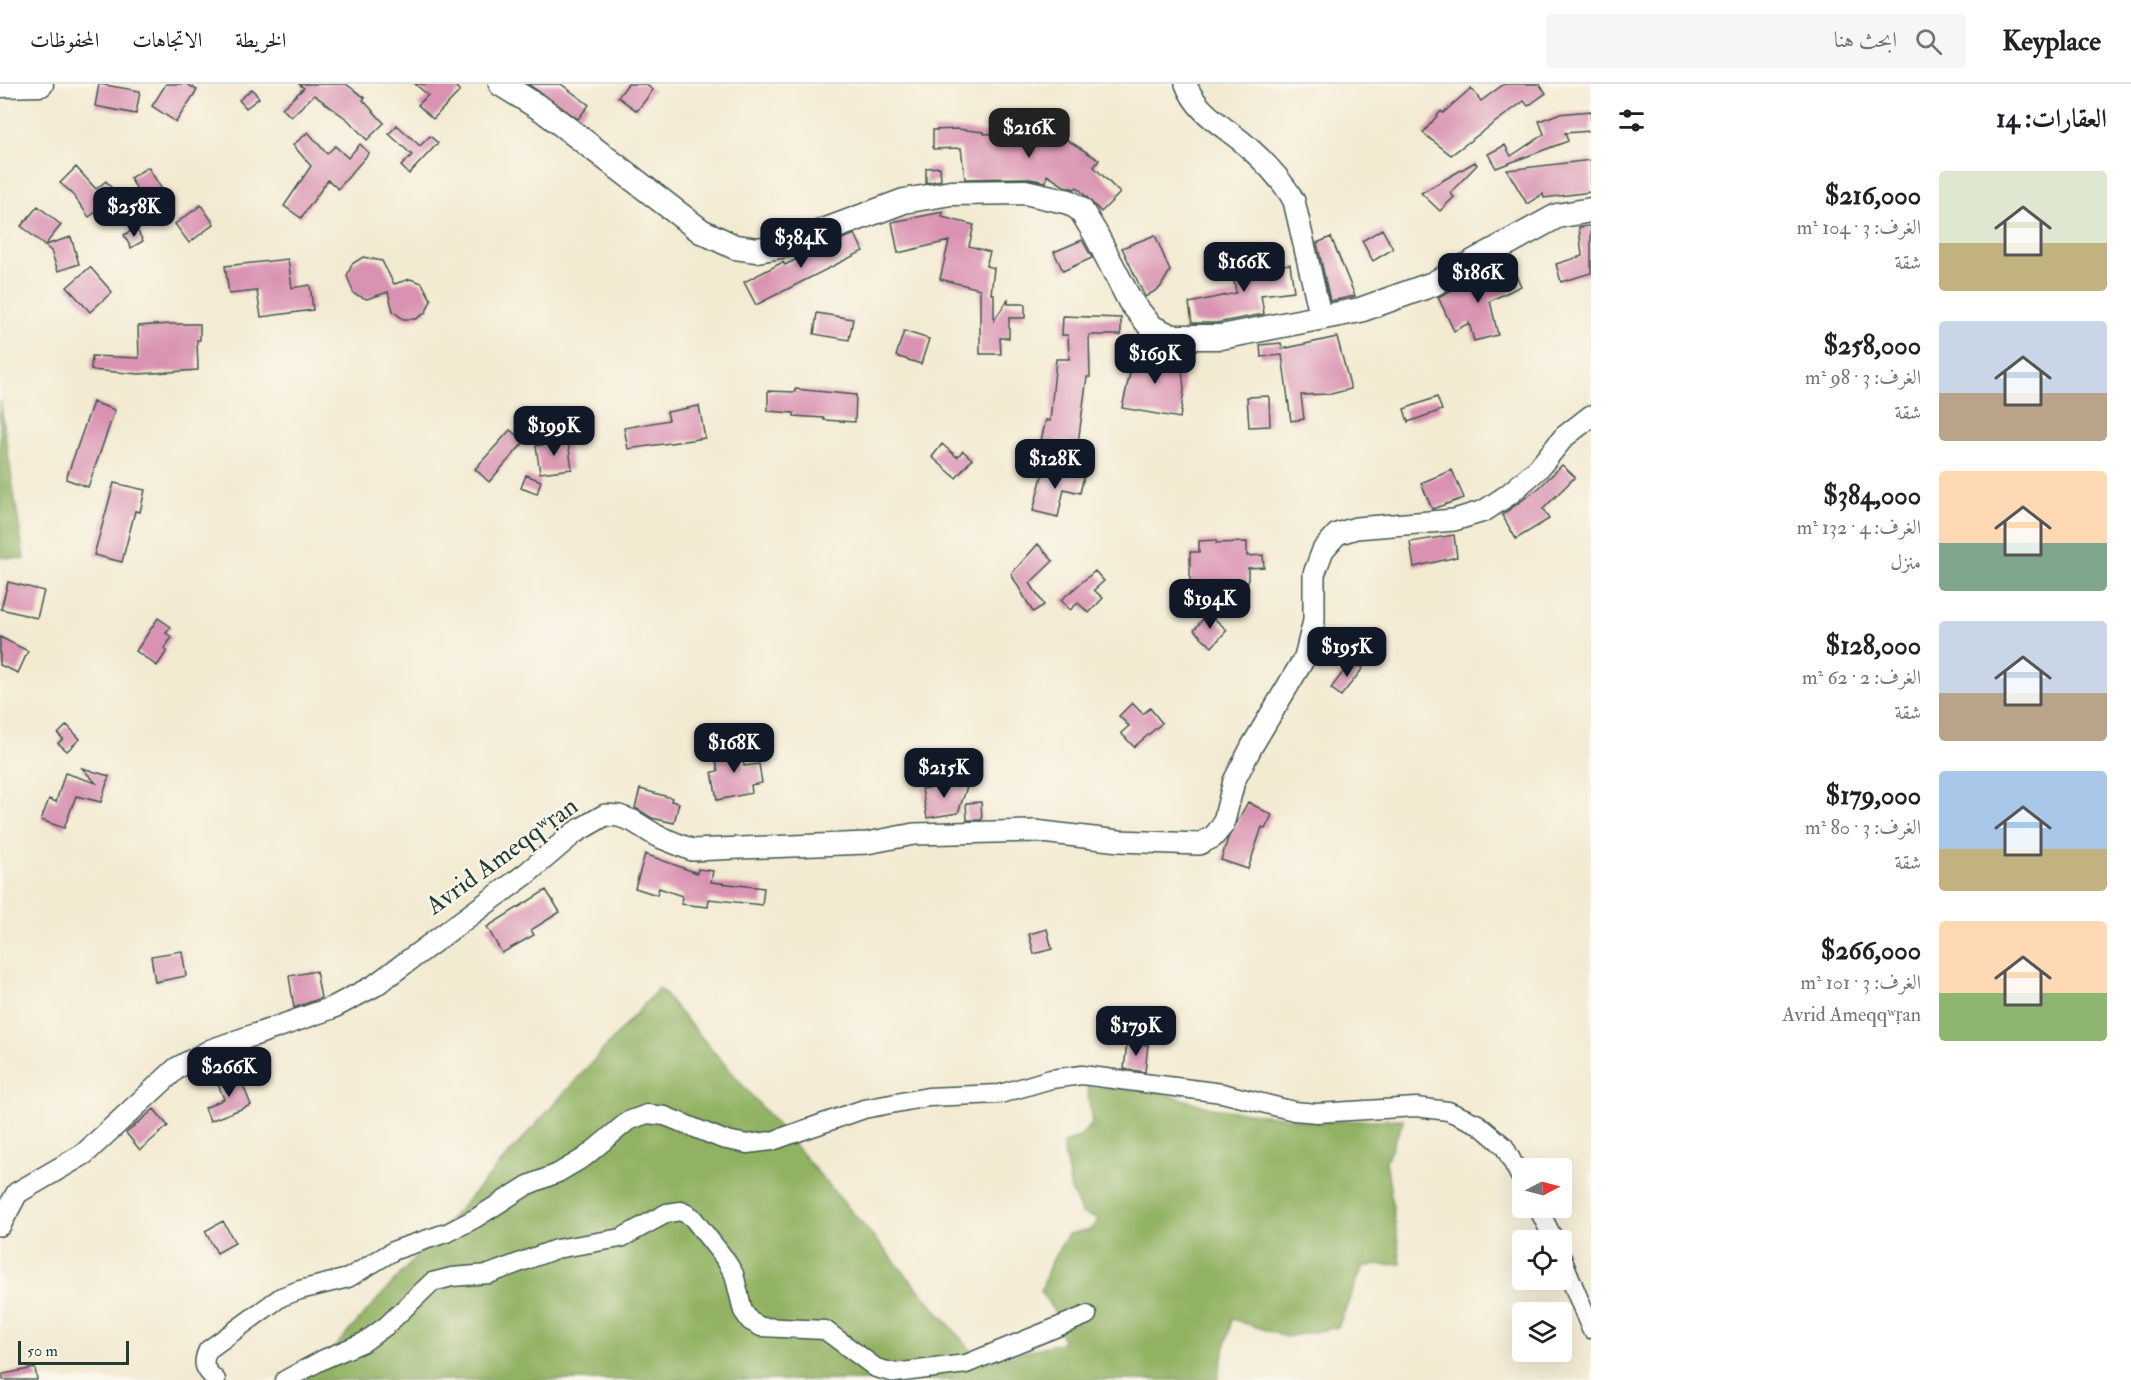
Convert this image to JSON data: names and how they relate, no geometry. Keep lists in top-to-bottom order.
{
  "streets": {
    "street": ["Avrid Ameqqʷṛan"]
  },
  "scale_bar": "50 m",
  "north": "right",
  "page": {
    "header": "Keyplace",
    "search": "ابحث هنا",
    "nav": ["الخريطة", "الاتجاهات", "المحفوظات"],
    "heading": "العقارات: 14",
    "price": [
      "$216K",
      "$258K",
      "$384K",
      "$166K",
      "$186K",
      "$169K",
      "$199K",
      "$128K",
      "$194K",
      "$195K",
      "$168K",
      "$215K",
      "$179K",
      "$266K"
    ],
    "list": [
      {
        "name": "$216,000",
        "note": "الغرف: 3 · 104 m² · شقة"
      },
      {
        "name": "$258,000",
        "note": "الغرف: 3 · 98 m² · شقة"
      },
      {
        "name": "$384,000",
        "note": "الغرف: 4 · 132 m² · منزل"
      },
      {
        "name": "$128,000",
        "note": "الغرف: 2 · 62 m² · شقة"
      },
      {
        "name": "$179,000",
        "note": "الغرف: 3 · 80 m² · شقة"
      },
      {
        "name": "$266,000",
        "note": "الغرف: 3 · 101 m² · Avrid Ameqqʷṛan"
      }
    ],
    "scale": "50 m"
  }
}
